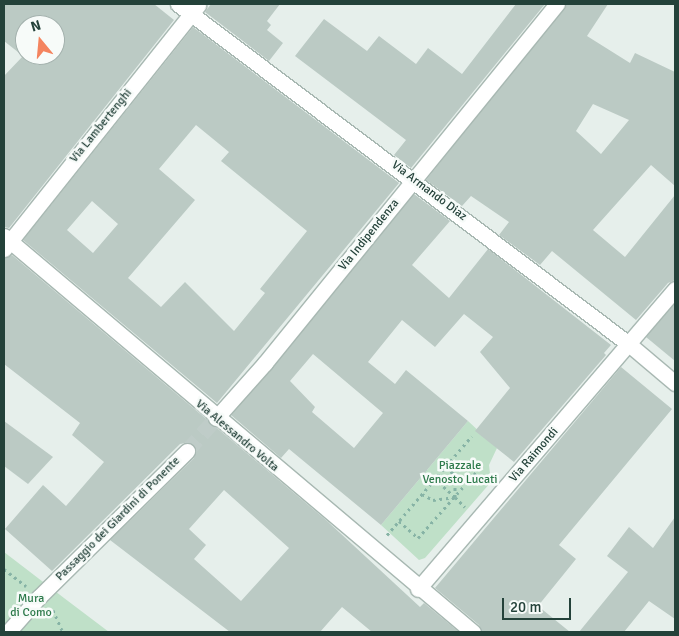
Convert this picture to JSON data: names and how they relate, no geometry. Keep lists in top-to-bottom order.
{
  "streets": {
    "street": [
      "Via Lambertenghi",
      "Via Armando Diaz",
      "Via Indipendenza",
      "Via Alessandro Volta",
      "Via Raimondi",
      "Passaggio dei Giardini di Ponente"
    ]
  },
  "crossings": [
    ["Via Lambertenghi", "Via Armando Diaz"],
    ["Via Lambertenghi", "Via Alessandro Volta"],
    ["Via Armando Diaz", "Via Indipendenza"],
    ["Via Armando Diaz", "Via Raimondi"],
    ["Via Indipendenza", "Via Alessandro Volta"],
    ["Via Alessandro Volta", "Via Raimondi"]
  ],
  "parks": ["Piazzale Venosto Lucati", "Mura di Como"],
  "scale_bar": "20 m",
  "north": "top"
}
